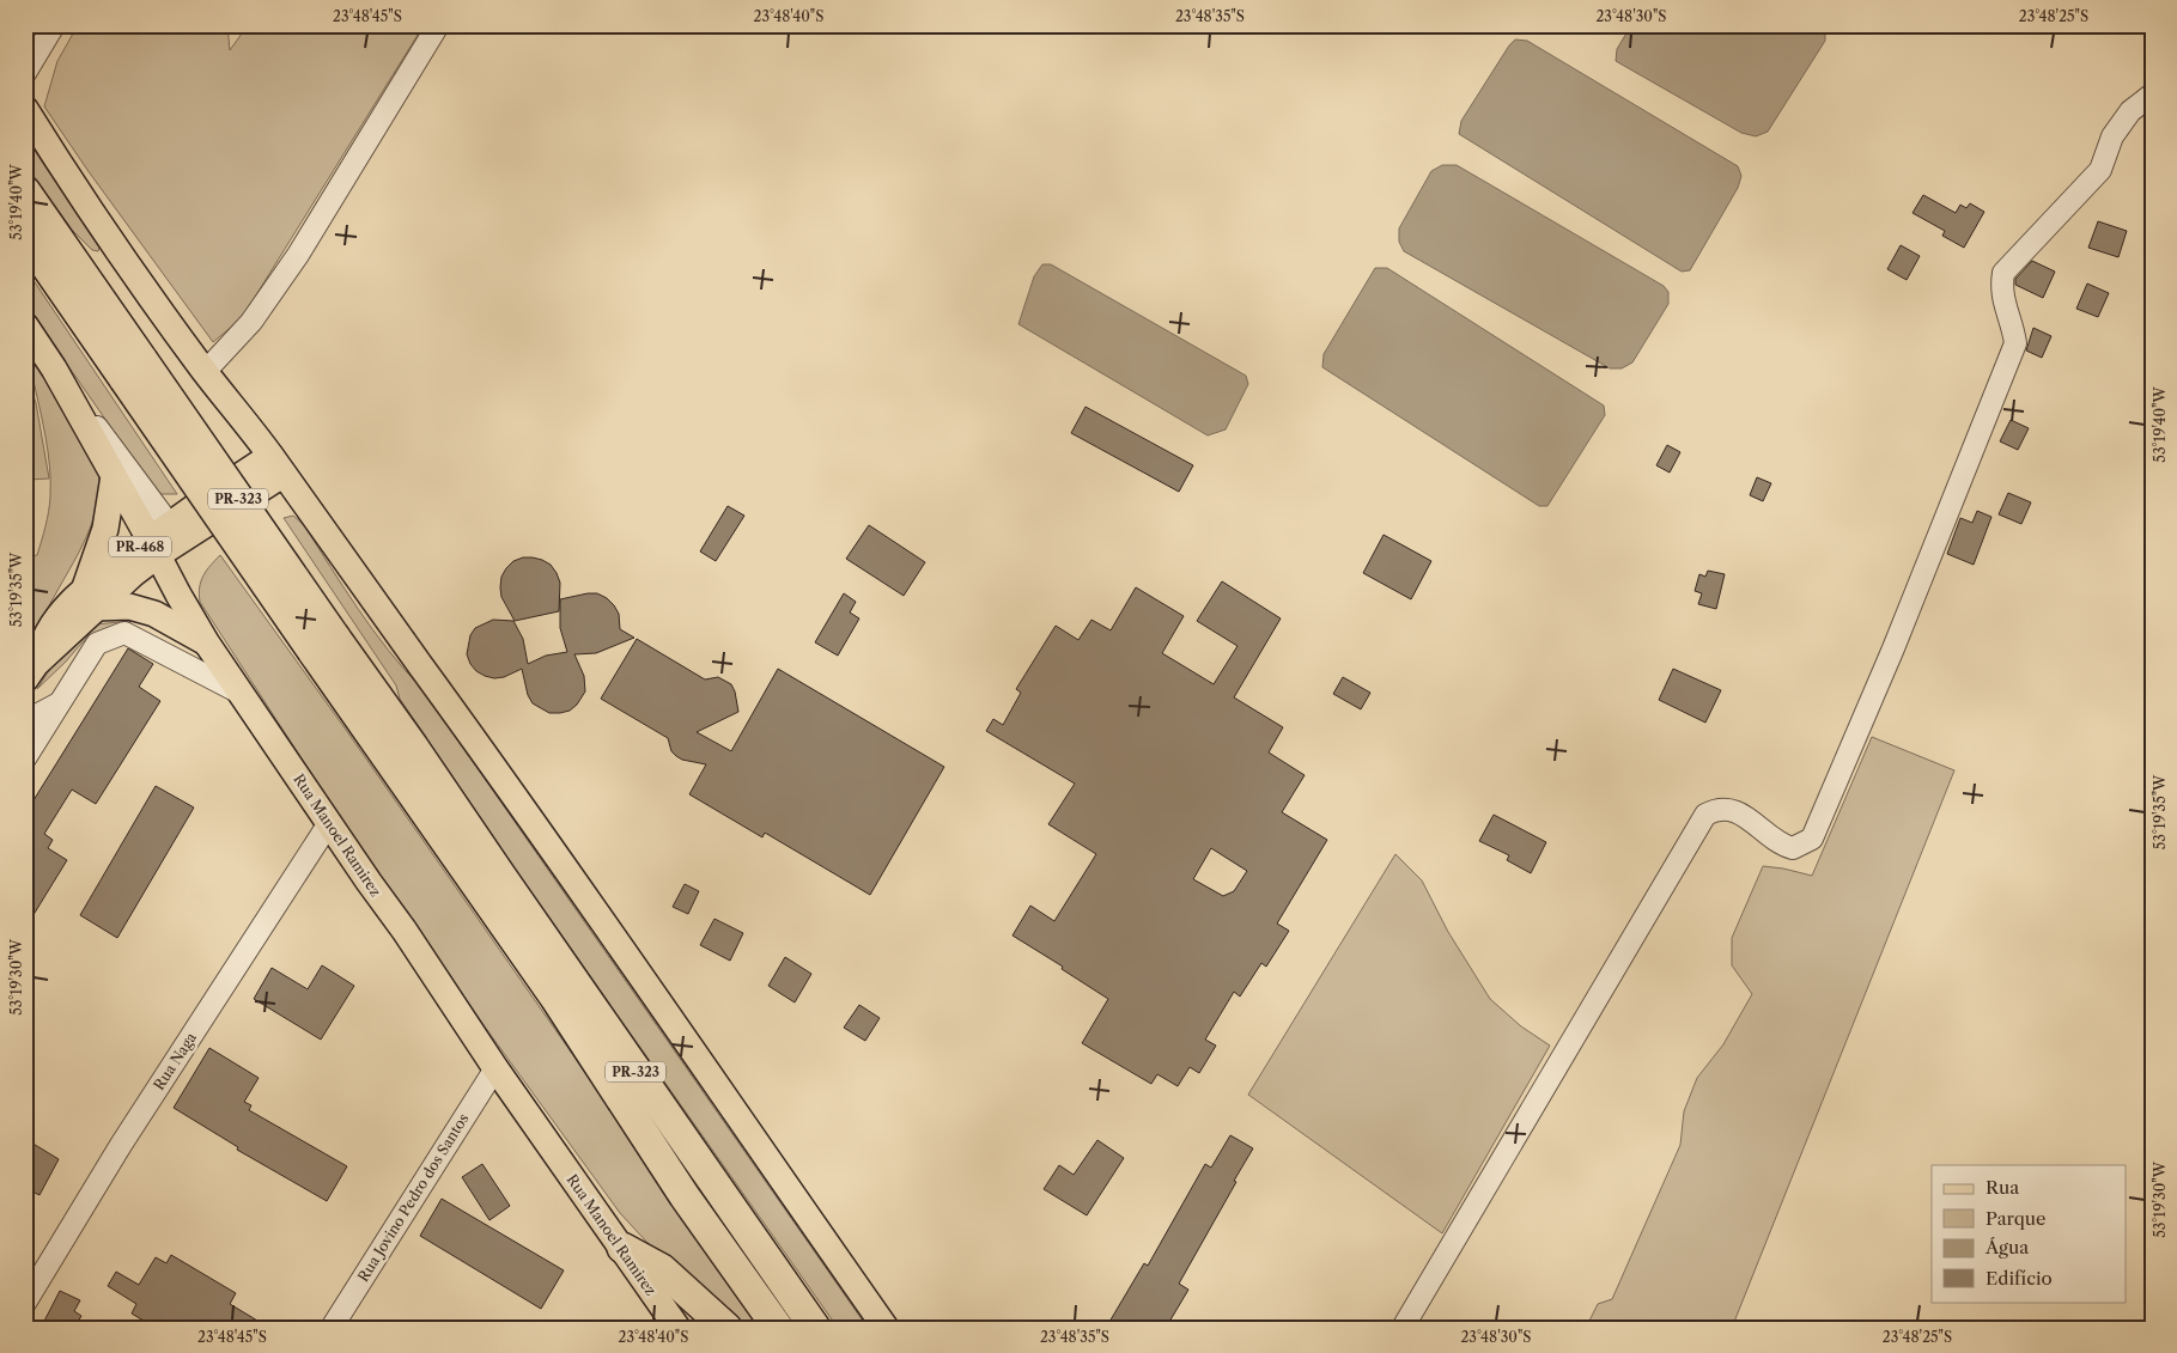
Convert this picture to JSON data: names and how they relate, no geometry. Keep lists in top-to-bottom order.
{
  "streets": {
    "highway": ["PR-323"],
    "main road": ["PR-468", "Rua Manoel Ramirez"],
    "street": ["Rua Naga", "Rua Jovino Pedro dos Santos"]
  },
  "crossings": [
    ["PR-468", "Rua Manoel Ramirez"],
    ["Rua Manoel Ramirez", "Rua Naga"],
    ["Rua Manoel Ramirez", "Rua Jovino Pedro dos Santos"]
  ],
  "legend": [
    "Rua",
    "Parque",
    "Água",
    "Edifício"
  ],
  "coordinates": [
    "23°48'45\"S",
    "23°48'40\"S",
    "23°48'35\"S",
    "23°48'30\"S",
    "23°48'25\"S",
    "53°19'40\"W",
    "53°19'35\"W",
    "53°19'30\"W"
  ]
}
